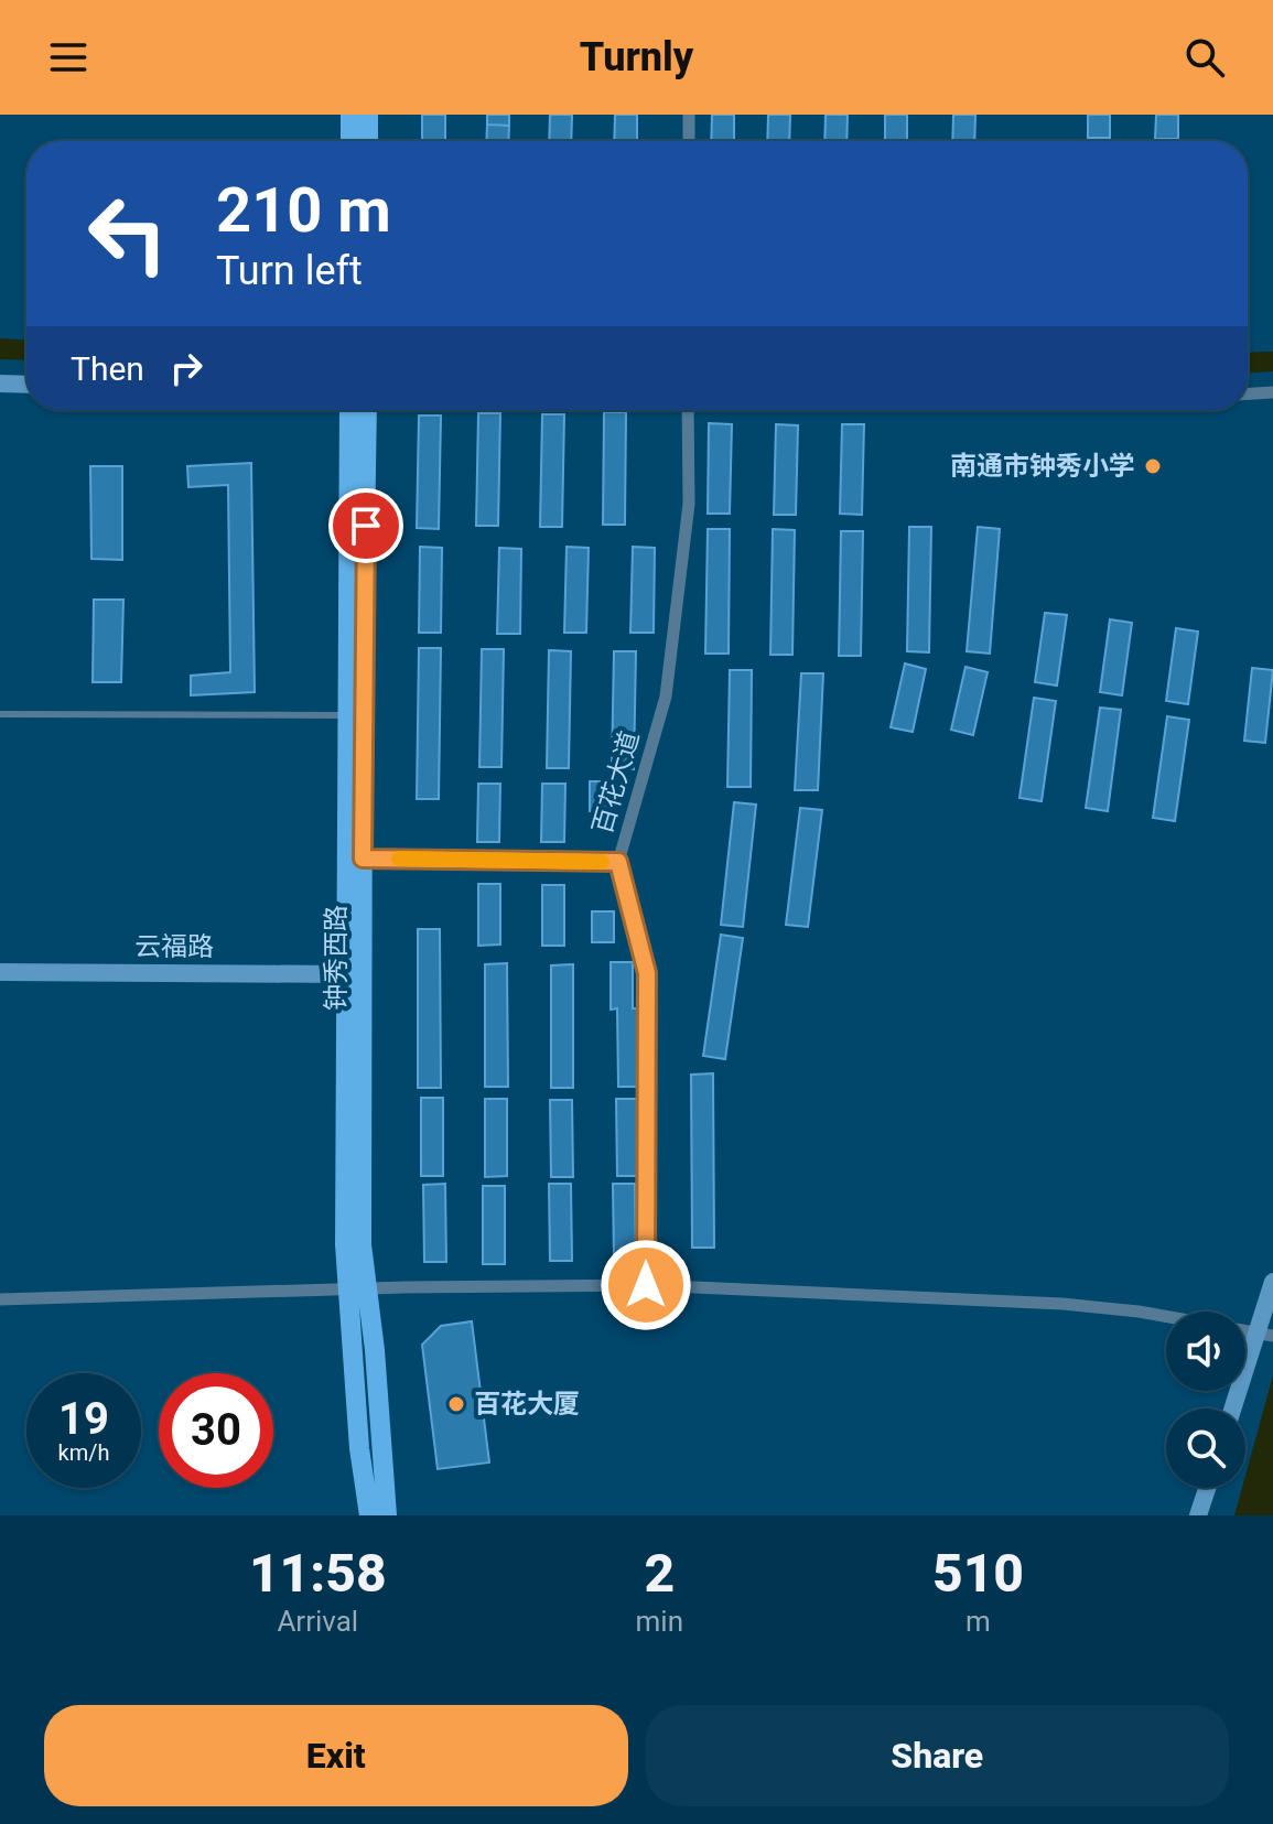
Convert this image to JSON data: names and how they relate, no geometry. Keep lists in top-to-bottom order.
{
  "streets": {
    "main road": ["钟秀西路"],
    "street": ["百花大道", "云福路"]
  },
  "crossings": [
    ["云福路", "钟秀西路"]
  ],
  "places": ["南通市钟秀小学", "百花大厦"],
  "page": {
    "header": "Turnly",
    "turn": ["210 m", "Turn left"],
    "then": "Then",
    "speed": "19 km/h",
    "limit": "30",
    "eta": [
      "11:58",
      "Arrival",
      "2",
      "min",
      "510",
      "m"
    ],
    "buttons": ["Exit", "Share"]
  }
}
